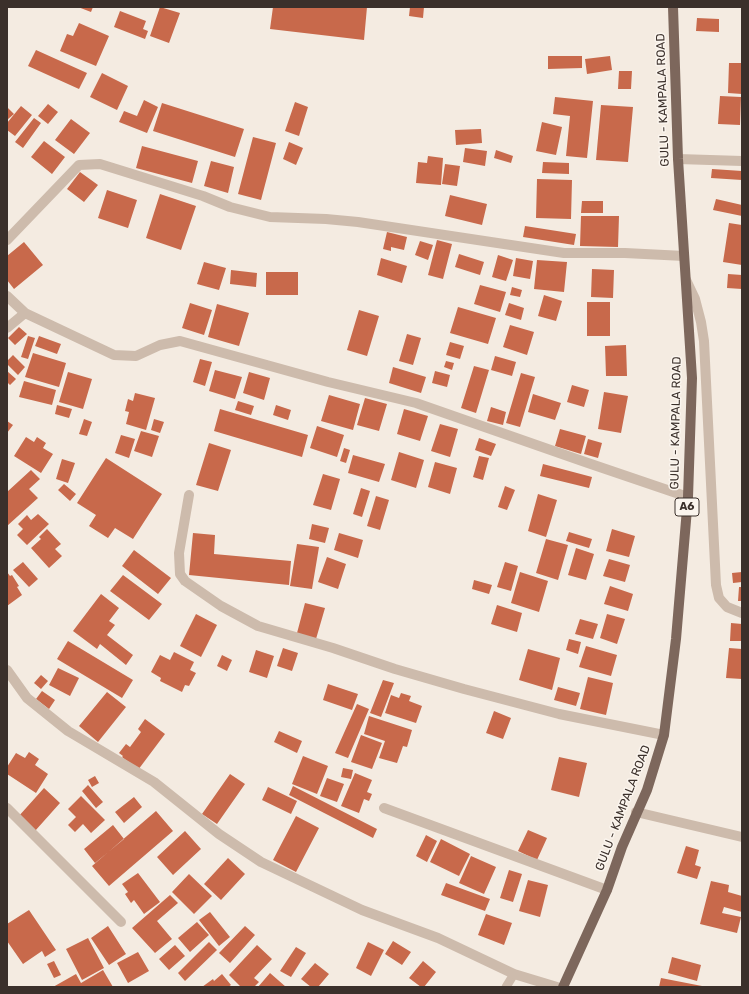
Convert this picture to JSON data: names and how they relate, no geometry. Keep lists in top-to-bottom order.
{
  "streets": {
    "main road": ["GULU - KAMPALA ROAD", "A6"]
  }
}
